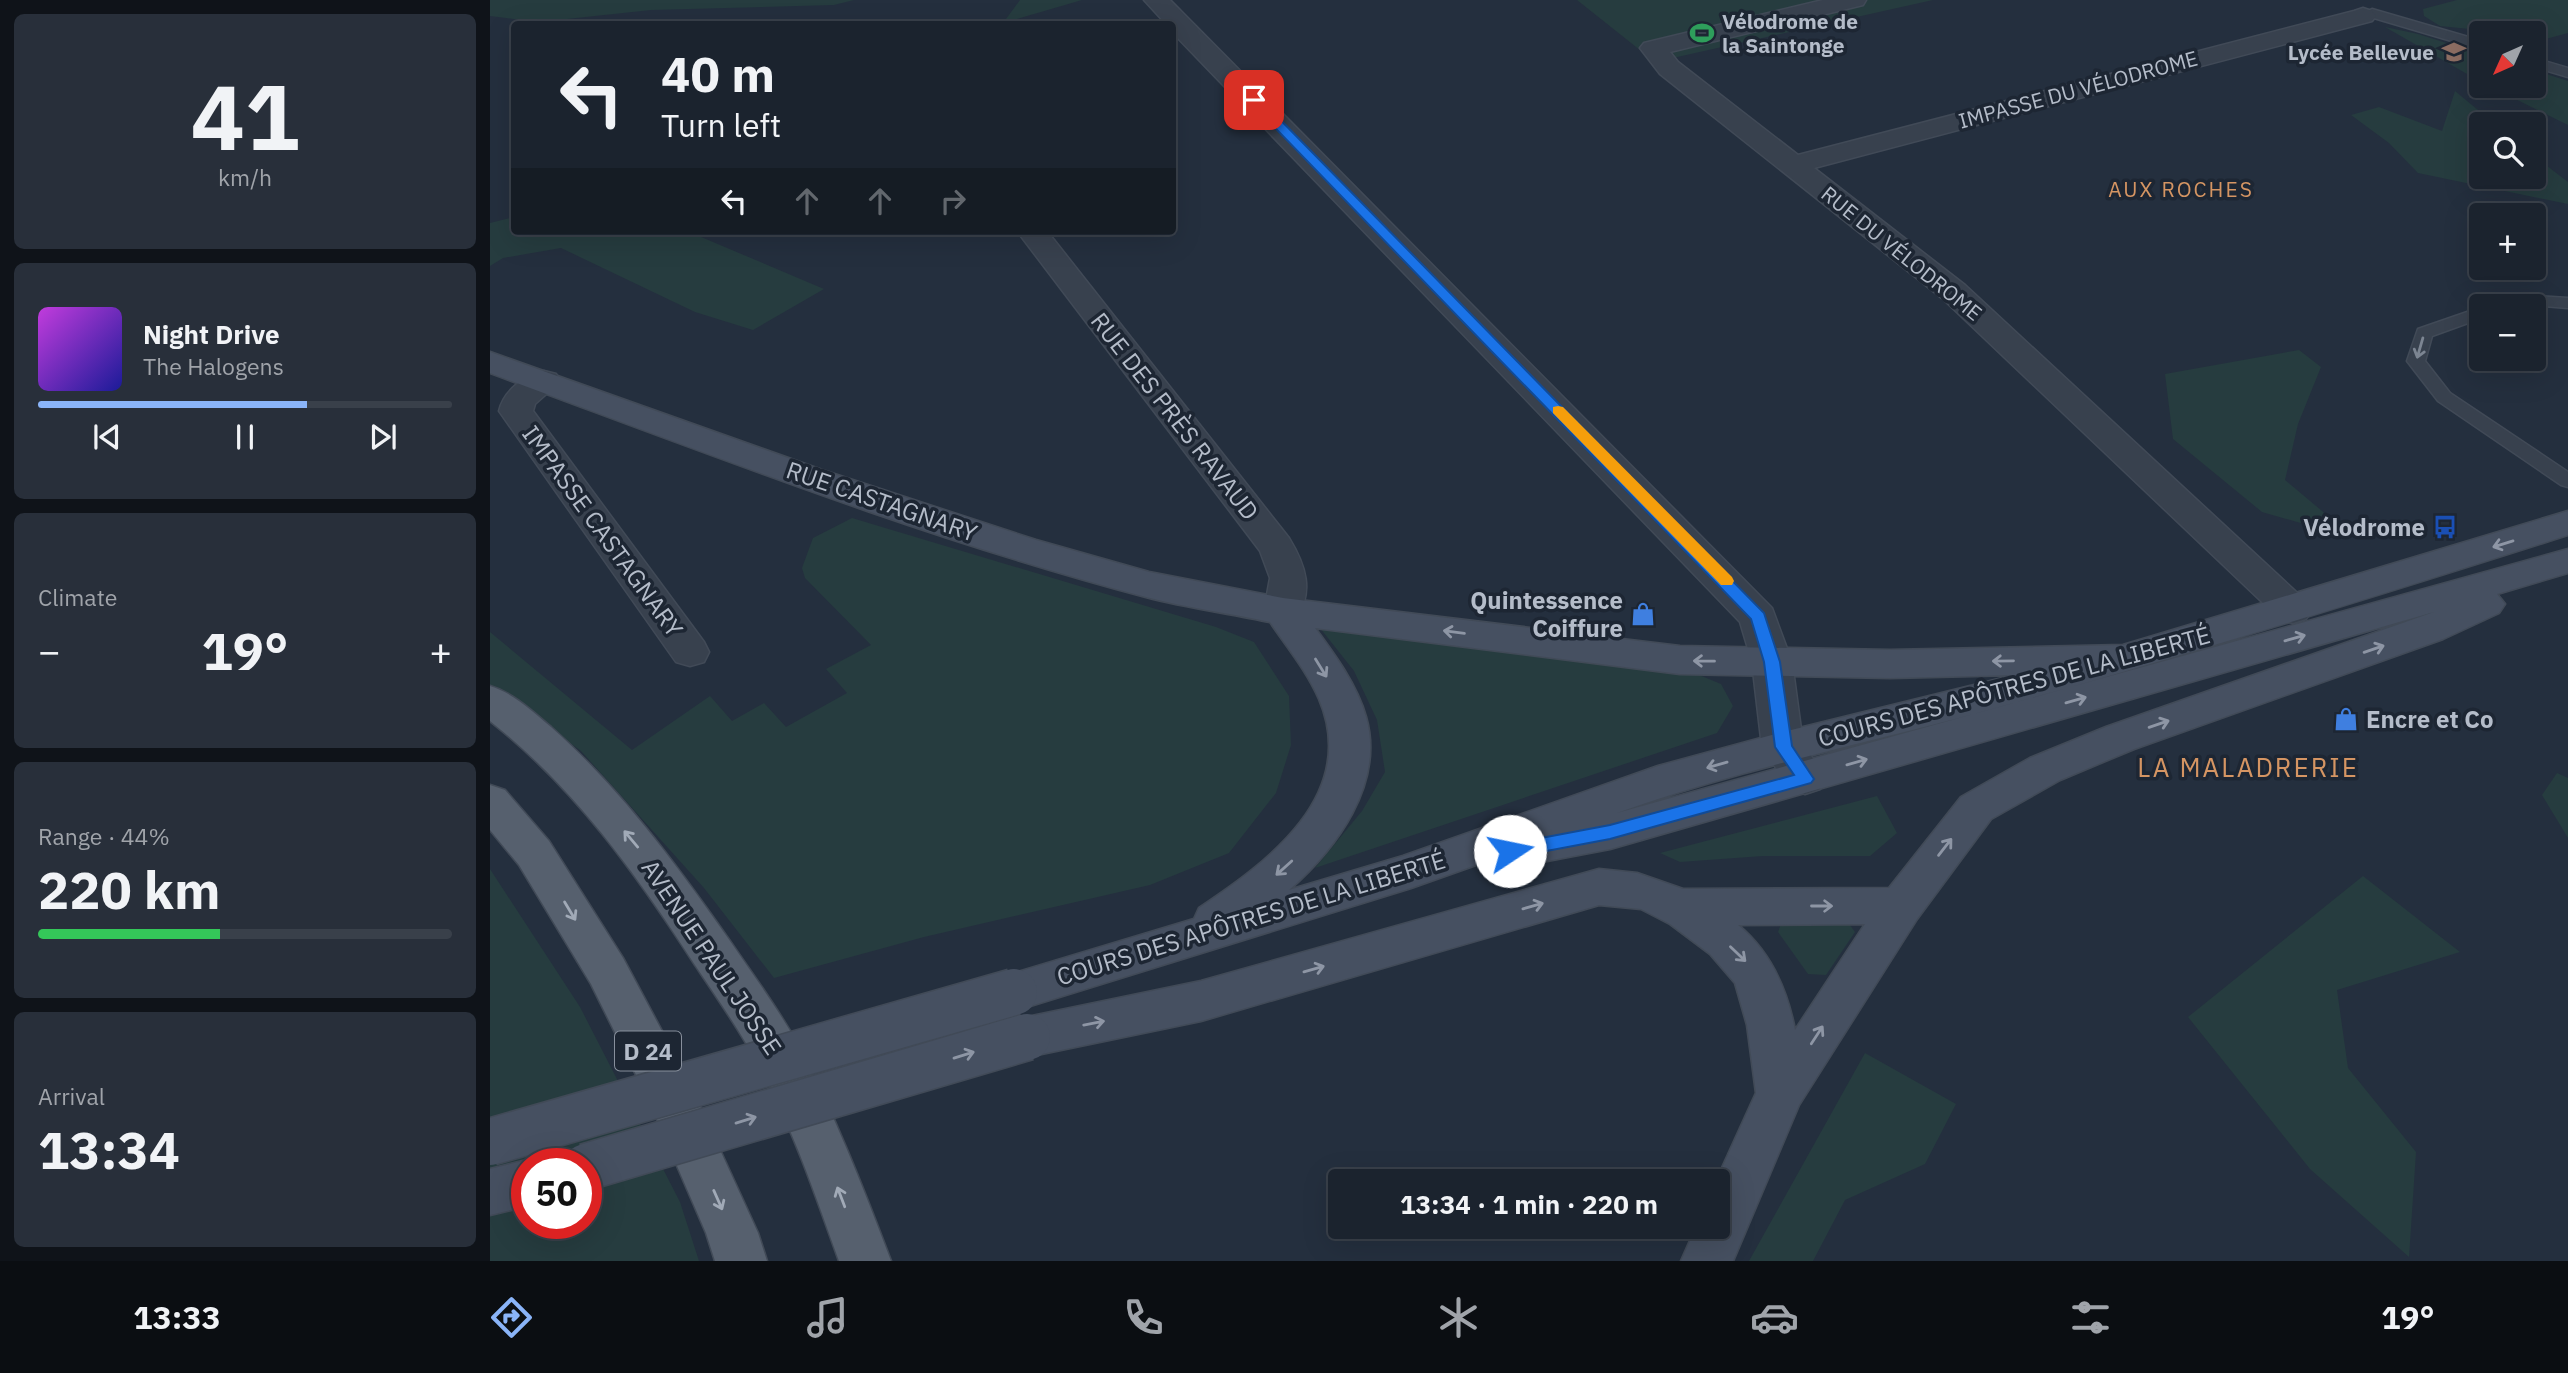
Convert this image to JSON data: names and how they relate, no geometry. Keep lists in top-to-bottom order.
{
  "streets": {
    "main road": [
      "RUE CASTAGNARY",
      "COURS DES APÔTRES DE LA LIBERTÉ",
      "AVENUE PAUL JOSSE",
      "D 24"
    ],
    "street": [
      "IMPASSE DU VÉLODROME",
      "RUE DU VÉLODROME",
      "RUE DES PRÈS RAVAUD",
      "IMPASSE CASTAGNARY"
    ]
  },
  "crossings": [
    ["IMPASSE DU VÉLODROME", "RUE DU VÉLODROME"],
    ["RUE DU VÉLODROME", "COURS DES APÔTRES DE LA LIBERTÉ"],
    ["RUE DES PRÈS RAVAUD", "RUE CASTAGNARY"],
    ["RUE CASTAGNARY", "IMPASSE CASTAGNARY"]
  ],
  "districts": ["AUX ROCHES", "LA MALADRERIE"],
  "places": {
    "sports": ["Vélodrome de la Saintonge"],
    "school or university": ["Lycée Bellevue"],
    "bus stop": ["Vélodrome"],
    "shop": ["Quintessence Coiffure", "Encre et Co"]
  },
  "north": "bottom left",
  "page": {
    "tile": [
      ["41", "km/h"],
      "Climate",
      ["Range · 44%", "220 km"],
      ["Arrival", "13:34"]
    ],
    "map_buttons": ["+", "−"],
    "turn": ["40 m", "Turn left"],
    "song": ["Night Drive", "The Halogens"],
    "heat": ["−", "19°", "+"],
    "limit": "50",
    "trip": "13:34 · 1 min · 220 m",
    "tabs": ["13:33", "19°"]
  }
}
